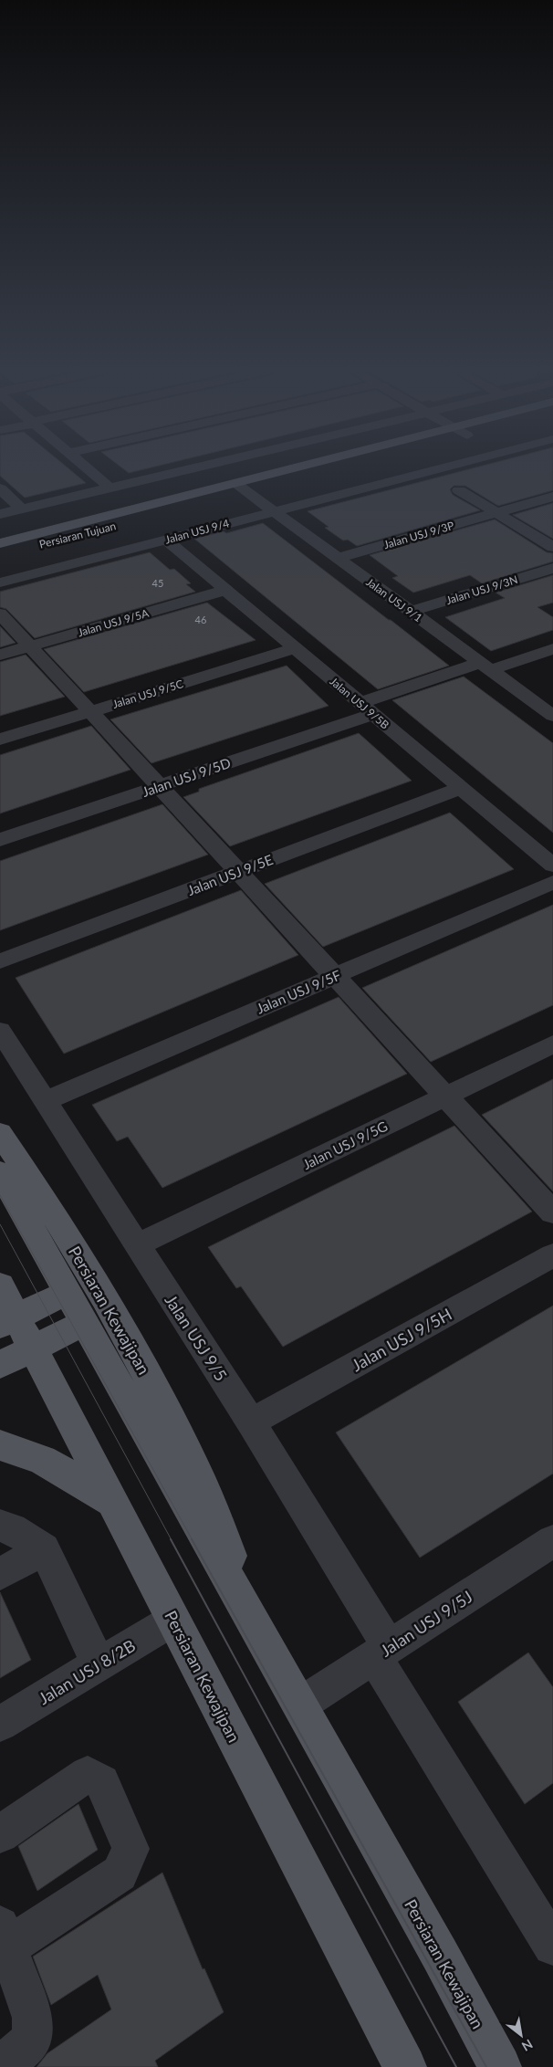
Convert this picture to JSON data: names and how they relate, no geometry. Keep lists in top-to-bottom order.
{
  "streets": {
    "main road": ["Persiaran Tujuan", "Persiaran Kewajipan"],
    "street": [
      "Jalan USJ 9/4",
      "Jalan USJ 9/3P",
      "Jalan USJ 9/3N",
      "Jalan USJ 9/1",
      "Jalan USJ 9/5A",
      "Jalan USJ 9/5C",
      "Jalan USJ 9/5B",
      "Jalan USJ 9/5D",
      "Jalan USJ 9/5E",
      "Jalan USJ 9/5F",
      "Jalan USJ 9/5G",
      "Jalan USJ 9/5",
      "Jalan USJ 9/5H",
      "Jalan USJ 9/5J",
      "Jalan USJ 8/2B"
    ]
  },
  "crossings": [
    ["Jalan USJ 9/4", "Jalan USJ 9/1"],
    ["Jalan USJ 9/4", "Jalan USJ 9/5B"],
    ["Persiaran Tujuan", "Jalan USJ 9/1"],
    ["Jalan USJ 9/3P", "Jalan USJ 9/1"],
    ["Jalan USJ 9/3N", "Jalan USJ 9/1"],
    ["Jalan USJ 9/1", "Jalan USJ 9/5D"],
    ["Jalan USJ 9/5A", "Jalan USJ 9/5B"],
    ["Jalan USJ 9/5C", "Jalan USJ 9/5B"],
    ["Jalan USJ 9/5B", "Jalan USJ 9/5D"],
    ["Jalan USJ 9/5B", "Jalan USJ 9/5E"],
    ["Jalan USJ 9/5F", "Jalan USJ 9/5"],
    ["Jalan USJ 9/5G", "Jalan USJ 9/5"],
    ["Persiaran Kewajipan", "Jalan USJ 9/5J"],
    ["Persiaran Kewajipan", "Jalan USJ 8/2B"],
    ["Jalan USJ 9/5", "Jalan USJ 9/5H"],
    ["Jalan USJ 9/5", "Jalan USJ 9/5J"]
  ],
  "house_numbers": ["45", "46"],
  "north": "bottom right"
}
